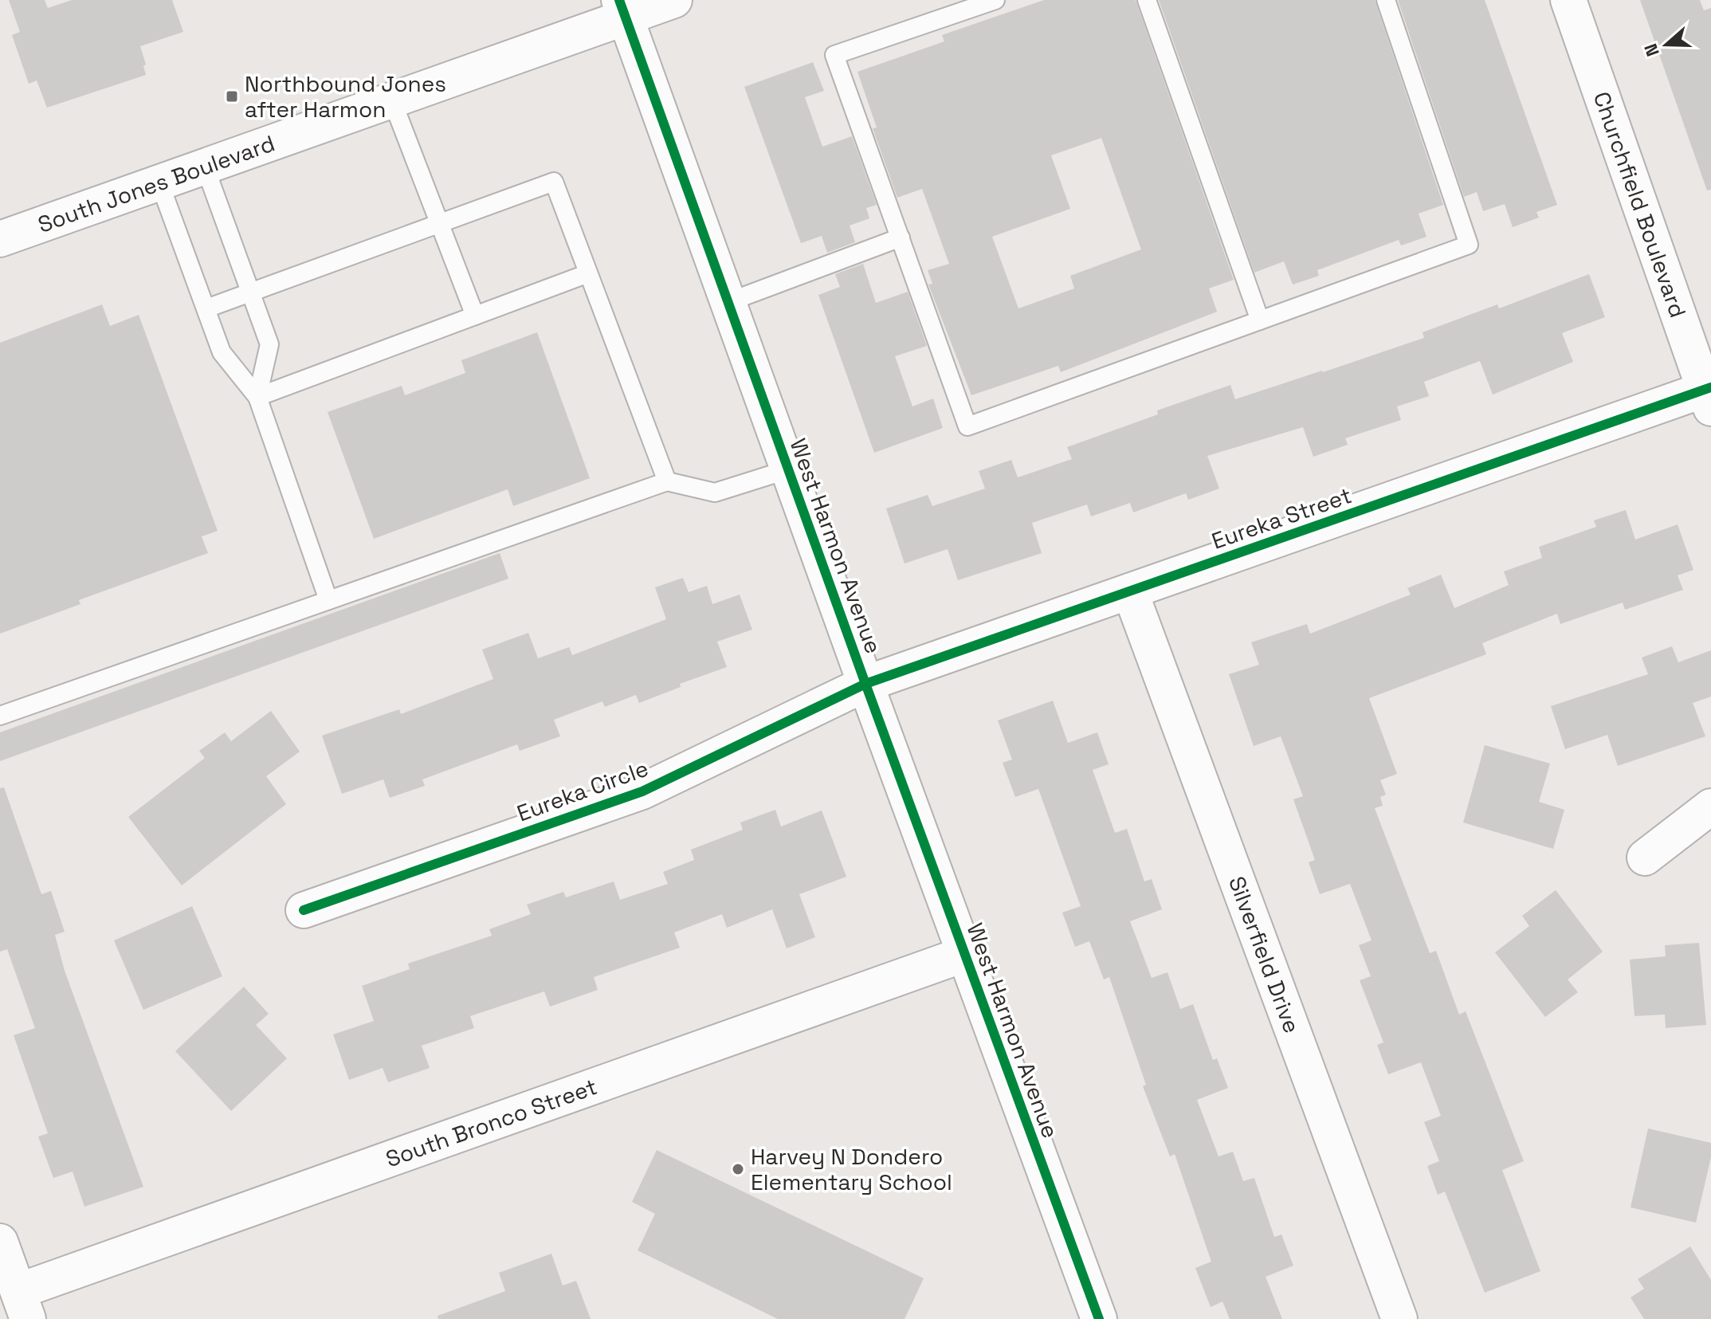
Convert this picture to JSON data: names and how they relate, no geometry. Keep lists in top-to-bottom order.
{
  "streets": {
    "street": [
      "South Jones Boulevard",
      "Churchfield Boulevard",
      "Eureka Street",
      "West Harmon Avenue",
      "Eureka Circle",
      "Silverfield Drive",
      "South Bronco Street"
    ]
  },
  "crossings": [
    ["South Jones Boulevard", "West Harmon Avenue"],
    ["Churchfield Boulevard", "Eureka Street"],
    ["Eureka Street", "West Harmon Avenue"],
    ["Eureka Street", "Eureka Circle"],
    ["Eureka Street", "Silverfield Drive"],
    ["West Harmon Avenue", "Eureka Circle"],
    ["West Harmon Avenue", "South Bronco Street"]
  ],
  "places": {
    "transit": ["Northbound Jones after Harmon"],
    "other": ["Harvey N Dondero Elementary School"]
  },
  "north": "left"
}
